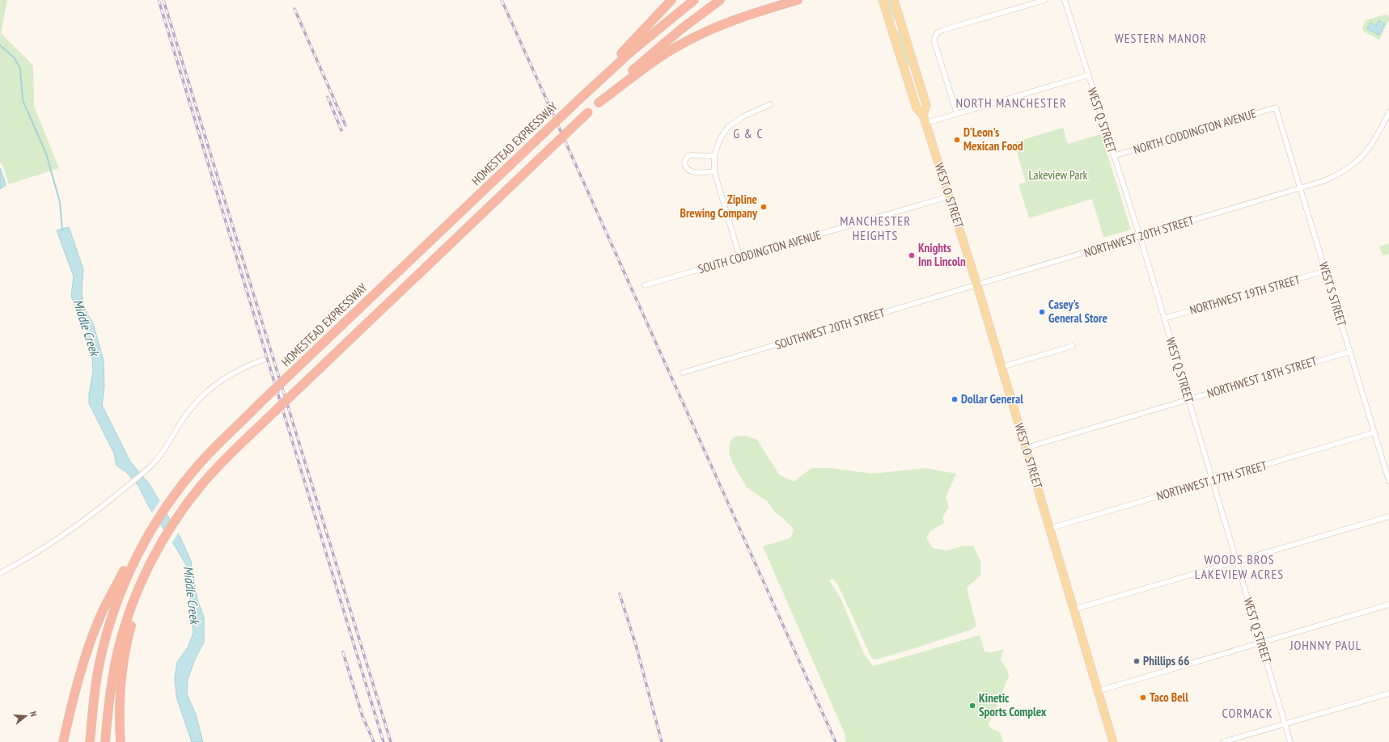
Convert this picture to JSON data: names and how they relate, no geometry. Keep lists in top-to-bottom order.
{
  "streets": {
    "highway": ["HOMESTEAD EXPRESSWAY"],
    "main road": ["WEST O STREET"],
    "street": [
      "WEST Q STREET",
      "NORTH CODDINGTON AVENUE",
      "NORTHWEST 20TH STREET",
      "SOUTH CODDINGTON AVENUE",
      "WEST S STREET",
      "NORTHWEST 19TH STREET",
      "SOUTHWEST 20TH STREET",
      "NORTHWEST 18TH STREET",
      "NORTHWEST 17TH STREET"
    ]
  },
  "crossings": [
    ["WEST Q STREET", "NORTH CODDINGTON AVENUE"],
    ["WEST Q STREET", "NORTHWEST 20TH STREET"],
    ["WEST Q STREET", "NORTHWEST 19TH STREET"],
    ["WEST Q STREET", "NORTHWEST 18TH STREET"],
    ["WEST Q STREET", "NORTHWEST 17TH STREET"],
    ["NORTH CODDINGTON AVENUE", "WEST S STREET"],
    ["WEST O STREET", "NORTHWEST 20TH STREET"],
    ["WEST O STREET", "SOUTH CODDINGTON AVENUE"],
    ["WEST O STREET", "SOUTHWEST 20TH STREET"],
    ["WEST O STREET", "NORTHWEST 18TH STREET"],
    ["WEST O STREET", "NORTHWEST 17TH STREET"],
    ["NORTHWEST 20TH STREET", "WEST S STREET"],
    ["NORTHWEST 20TH STREET", "SOUTHWEST 20TH STREET"],
    ["WEST S STREET", "NORTHWEST 19TH STREET"],
    ["WEST S STREET", "NORTHWEST 18TH STREET"],
    ["WEST S STREET", "NORTHWEST 17TH STREET"]
  ],
  "districts": [
    "WESTERN MANOR",
    "NORTH MANCHESTER",
    "G & C",
    "MANCHESTER HEIGHTS",
    "WOODS BROS LAKEVIEW ACRES",
    "JOHNNY PAUL",
    "CORMACK"
  ],
  "water": ["Middle Creek"],
  "parks": ["Lakeview Park"],
  "places": [
    "D'Leon's Mexican Food",
    "Zipline Brewing Company",
    "Knights Inn Lincoln",
    "Casey's General Store",
    "Dollar General",
    "Phillips 66",
    "Taco Bell",
    "Kinetic Sports Complex"
  ],
  "north": "right"
}
